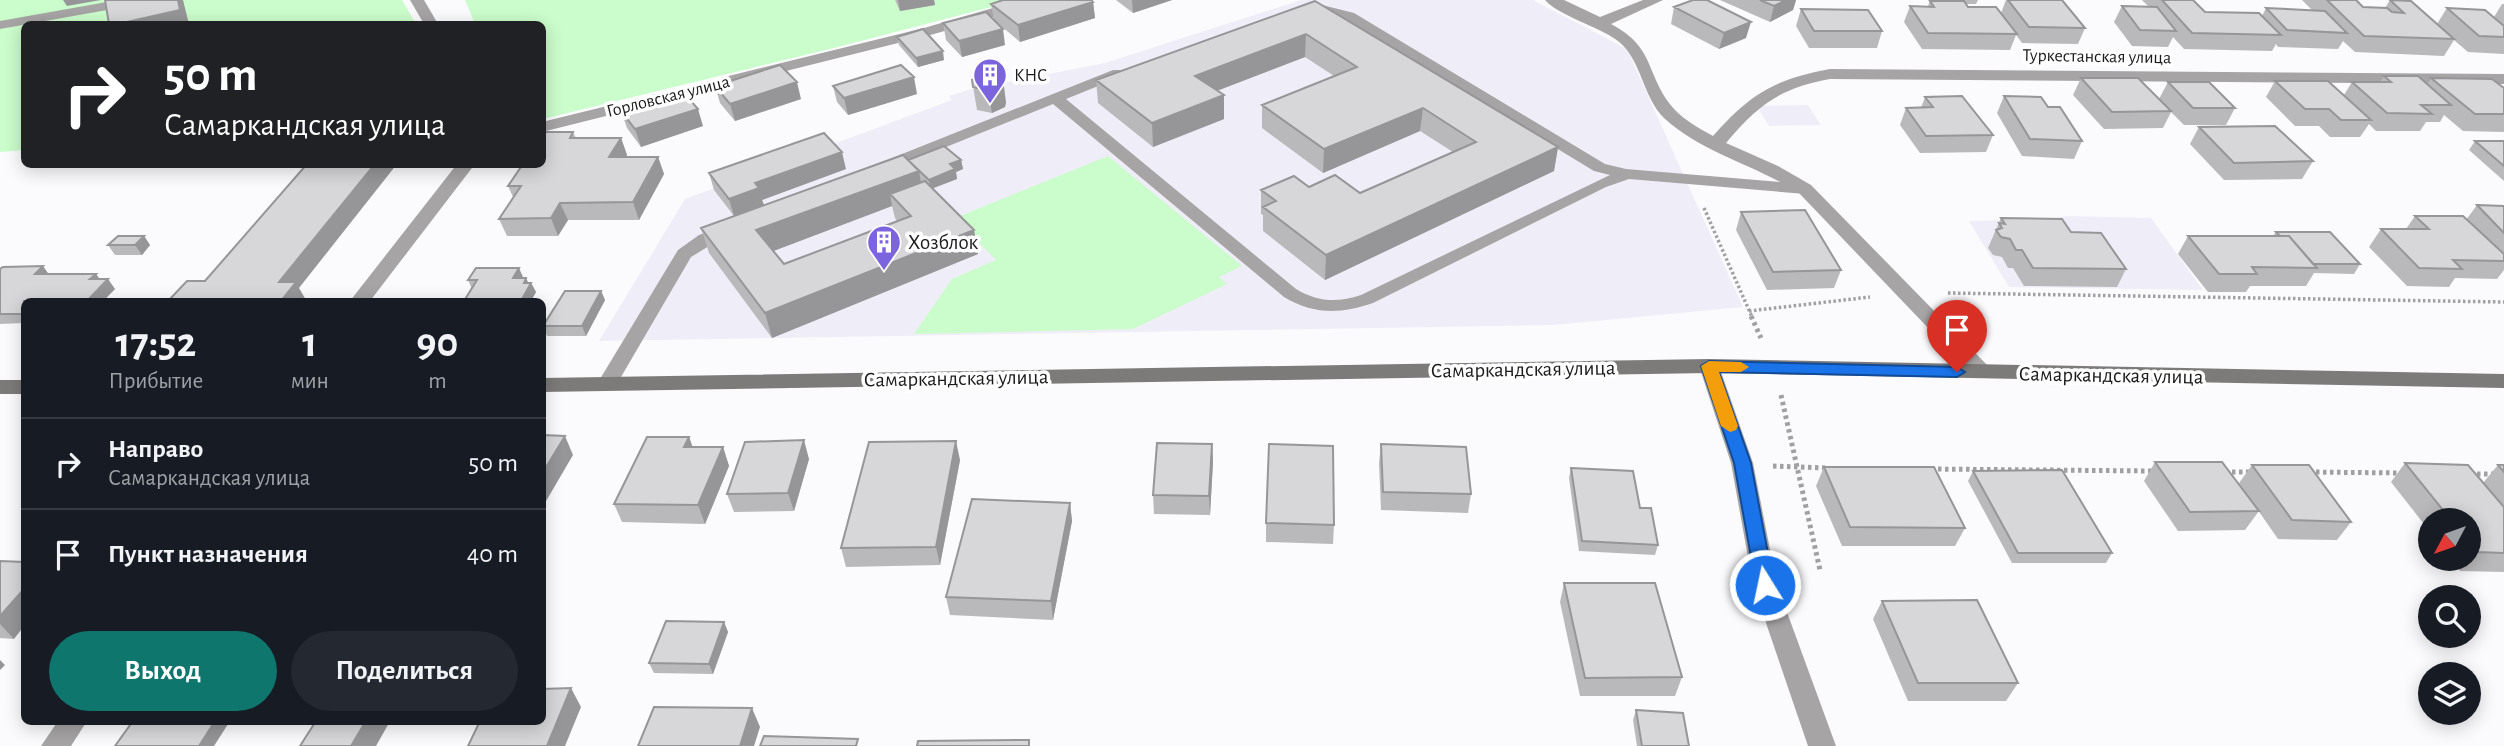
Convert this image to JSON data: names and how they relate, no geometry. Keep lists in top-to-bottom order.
{
  "streets": {
    "street": ["Туркестанская улица", "Горловская улица", "Самаркандская улица"]
  },
  "places": {
    "building": ["КНС", "Хозблок"]
  },
  "north": "bottom left",
  "page": {
    "turn": ["50 m", "Самаркандская улица"],
    "eta": [
      "17:52",
      "Прибытие",
      "1",
      "мин",
      "90",
      "m"
    ],
    "list": [
      {
        "name": "Направо",
        "note": "Самаркандская улица",
        "value": "50 m"
      },
      {
        "name": "Пункт назначения",
        "value": "40 m"
      }
    ],
    "buttons": ["Выход", "Поделиться"]
  }
}
